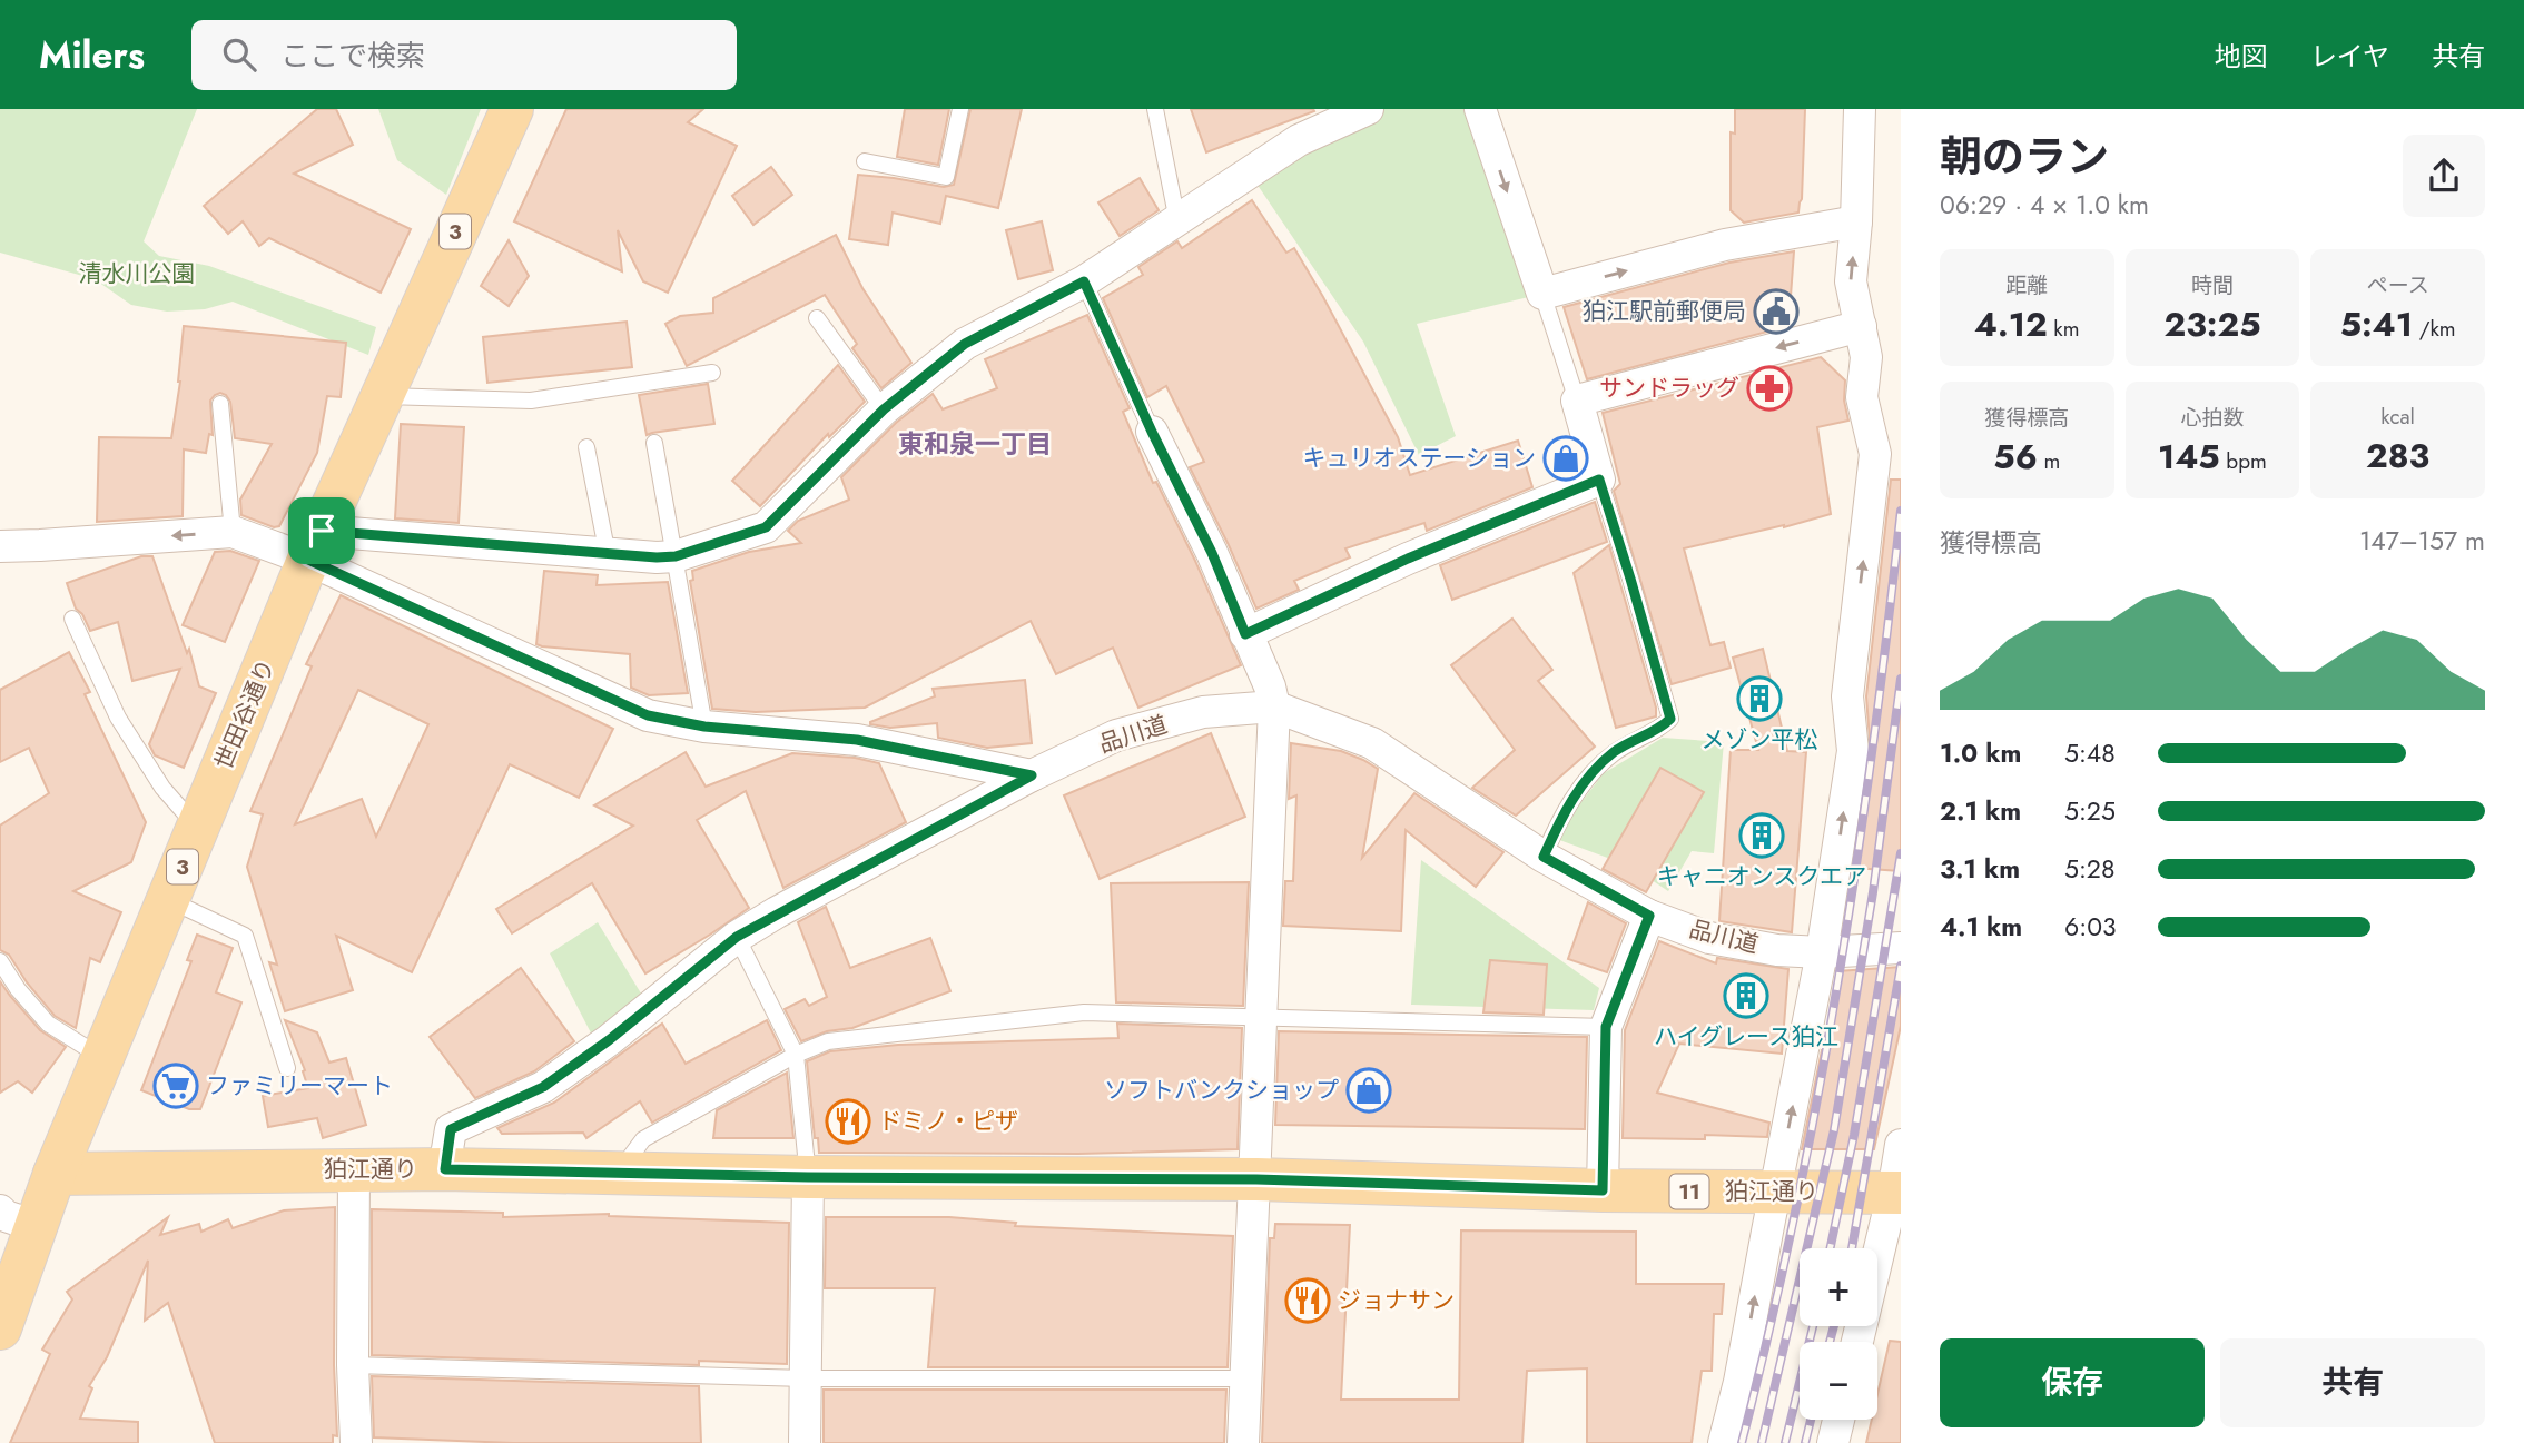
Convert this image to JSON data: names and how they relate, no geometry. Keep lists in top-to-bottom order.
{
  "streets": {
    "main road": [
      "3",
      "世田谷通り",
      "狛江通り",
      "11"
    ],
    "street": ["品川道"]
  },
  "crossings": [
    ["世田谷通り", "狛江通り"],
    ["品川道", "狛江通り"]
  ],
  "districts": ["東和泉一丁目"],
  "parks": ["清水川公園"],
  "places": {
    "public building": ["狛江駅前郵便局"],
    "pharmacy": ["サンドラッグ"],
    "shop": ["キュリオステーション", "ソフトバンクショップ"],
    "building": ["メゾン平松", "キャニオンスクエア", "ハイグレース狛江"],
    "supermarket": ["ファミリーマート"],
    "restaurant": ["ドミノ・ピザ", "ジョナサン"]
  },
  "page": {
    "header": "Milers",
    "search": "ここで検索",
    "nav": ["地図", "レイヤ", "共有"],
    "heading": ["朝のラン", "06:29 · 4 × 1.0 km"],
    "stats": [
      ["距離", "4.12 km"],
      ["時間", "23:25"],
      ["ペース", "5:41 /km"],
      ["獲得標高", "56 m"],
      ["心拍数", "145 bpm"],
      ["kcal", "283"]
    ],
    "chart": ["獲得標高", "147–157 m"],
    "list": [
      {
        "name": "1.0 km",
        "note": "5:48"
      },
      {
        "name": "2.1 km",
        "note": "5:25"
      },
      {
        "name": "3.1 km",
        "note": "5:28"
      },
      {
        "name": "4.1 km",
        "note": "6:03"
      }
    ],
    "map_buttons": ["+", "−"],
    "buttons": ["保存", "共有"]
  }
}
